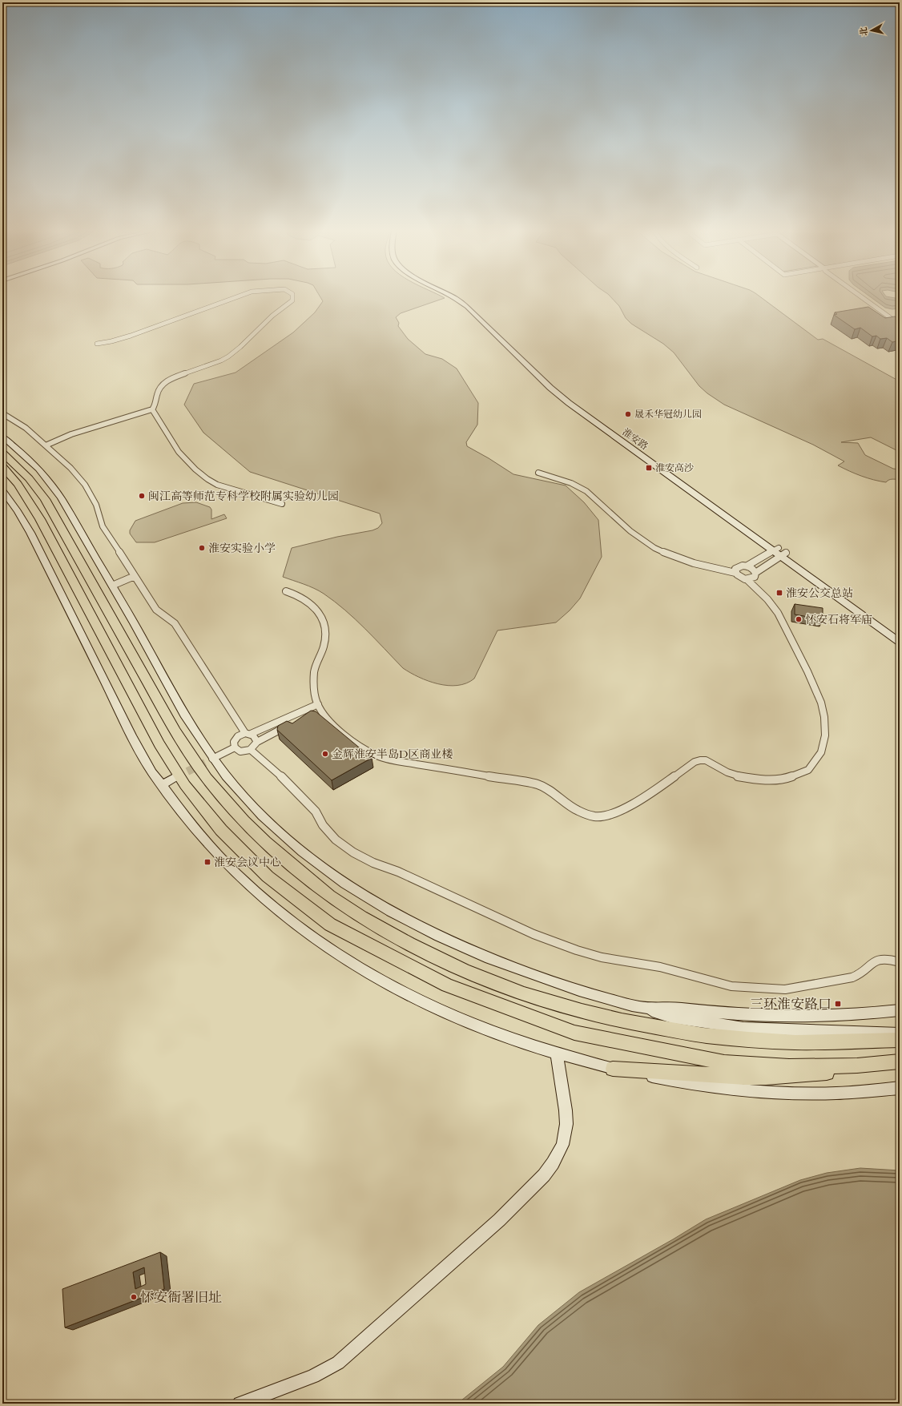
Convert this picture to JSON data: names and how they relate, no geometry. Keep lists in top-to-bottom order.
{
  "streets": {
    "main road": ["淮安路"]
  },
  "places": {
    "other": [
      "晟禾华冠幼儿园",
      "闽江高等师范专科学校附属实验幼儿园",
      "淮安实验小学",
      "怀安石将军庙",
      "金辉淮安半岛D区商业楼",
      "怀安衙署旧址"
    ],
    "transit": [
      "淮安高沙",
      "淮安公交总站",
      "淮安会议中心",
      "三环淮安路口"
    ]
  },
  "north": "left"
}
